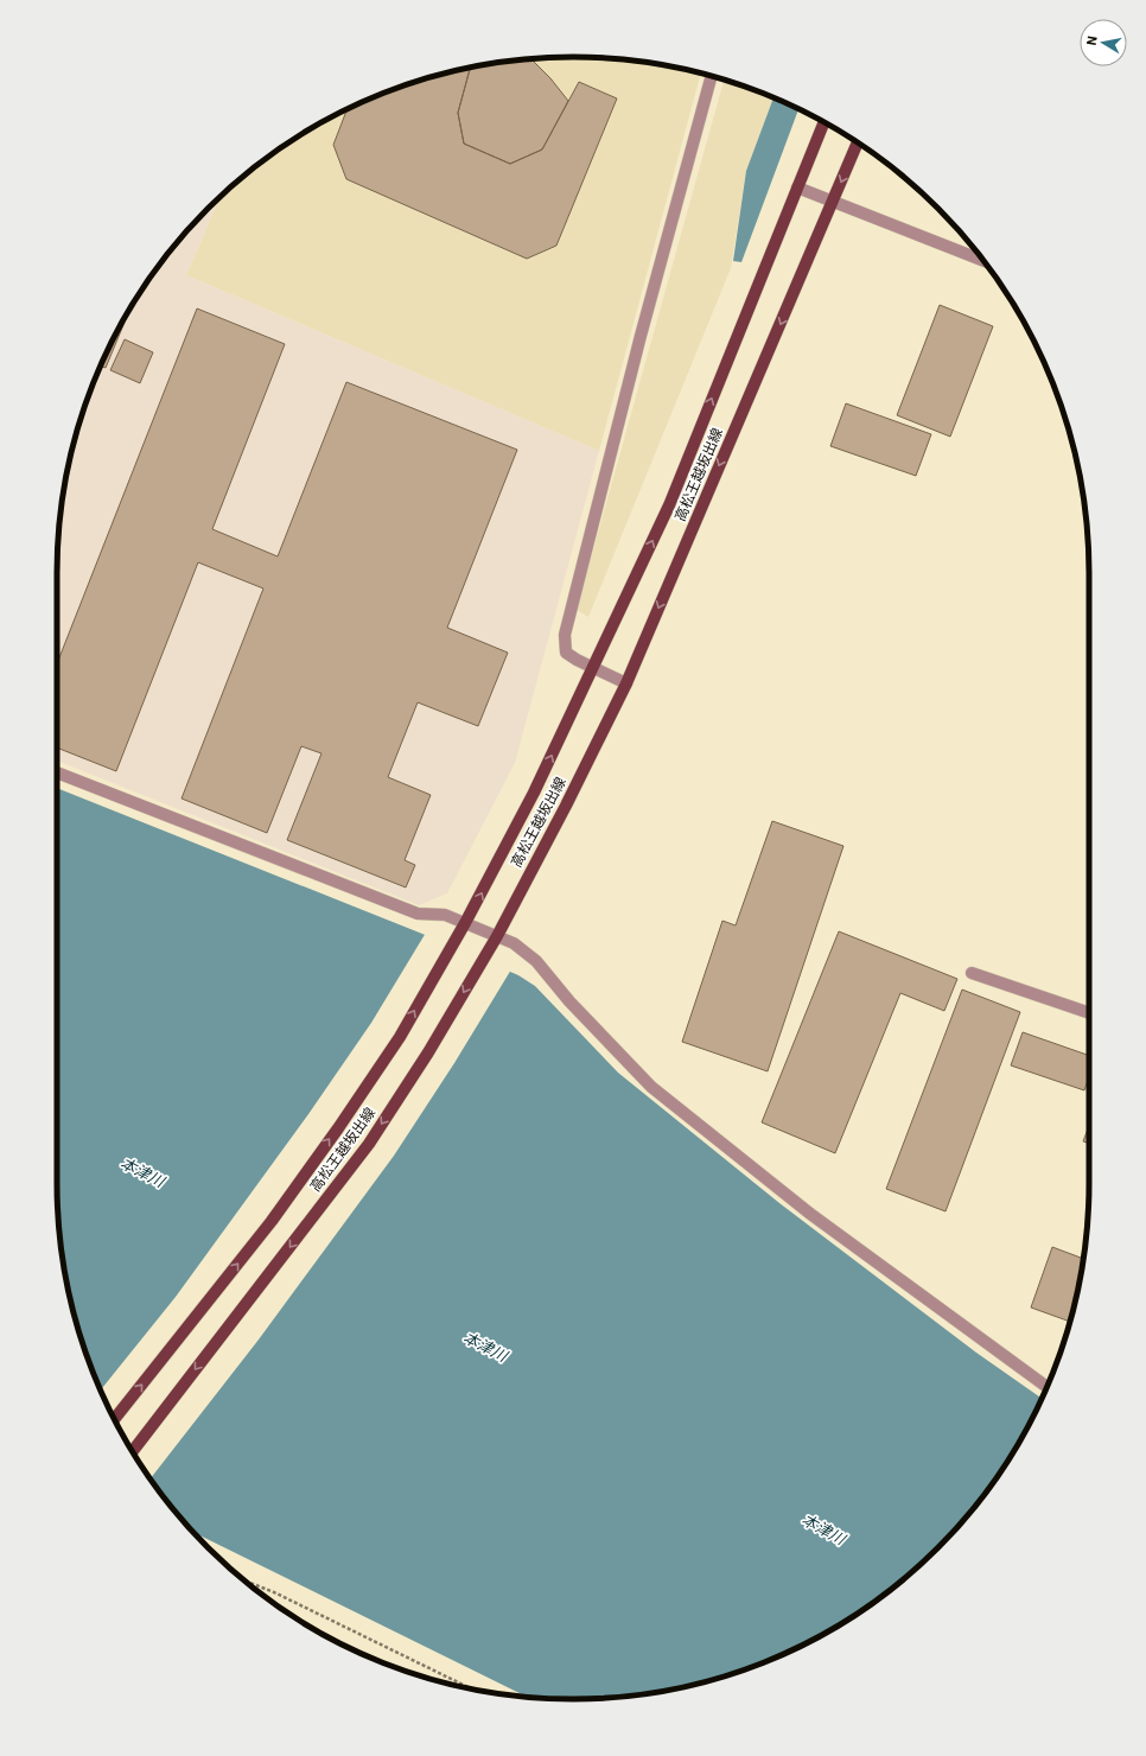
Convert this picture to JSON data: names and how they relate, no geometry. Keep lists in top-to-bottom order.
{
  "streets": {
    "main road": ["高松王越坂出線"]
  },
  "water": ["本津川"],
  "north": "left"
}
